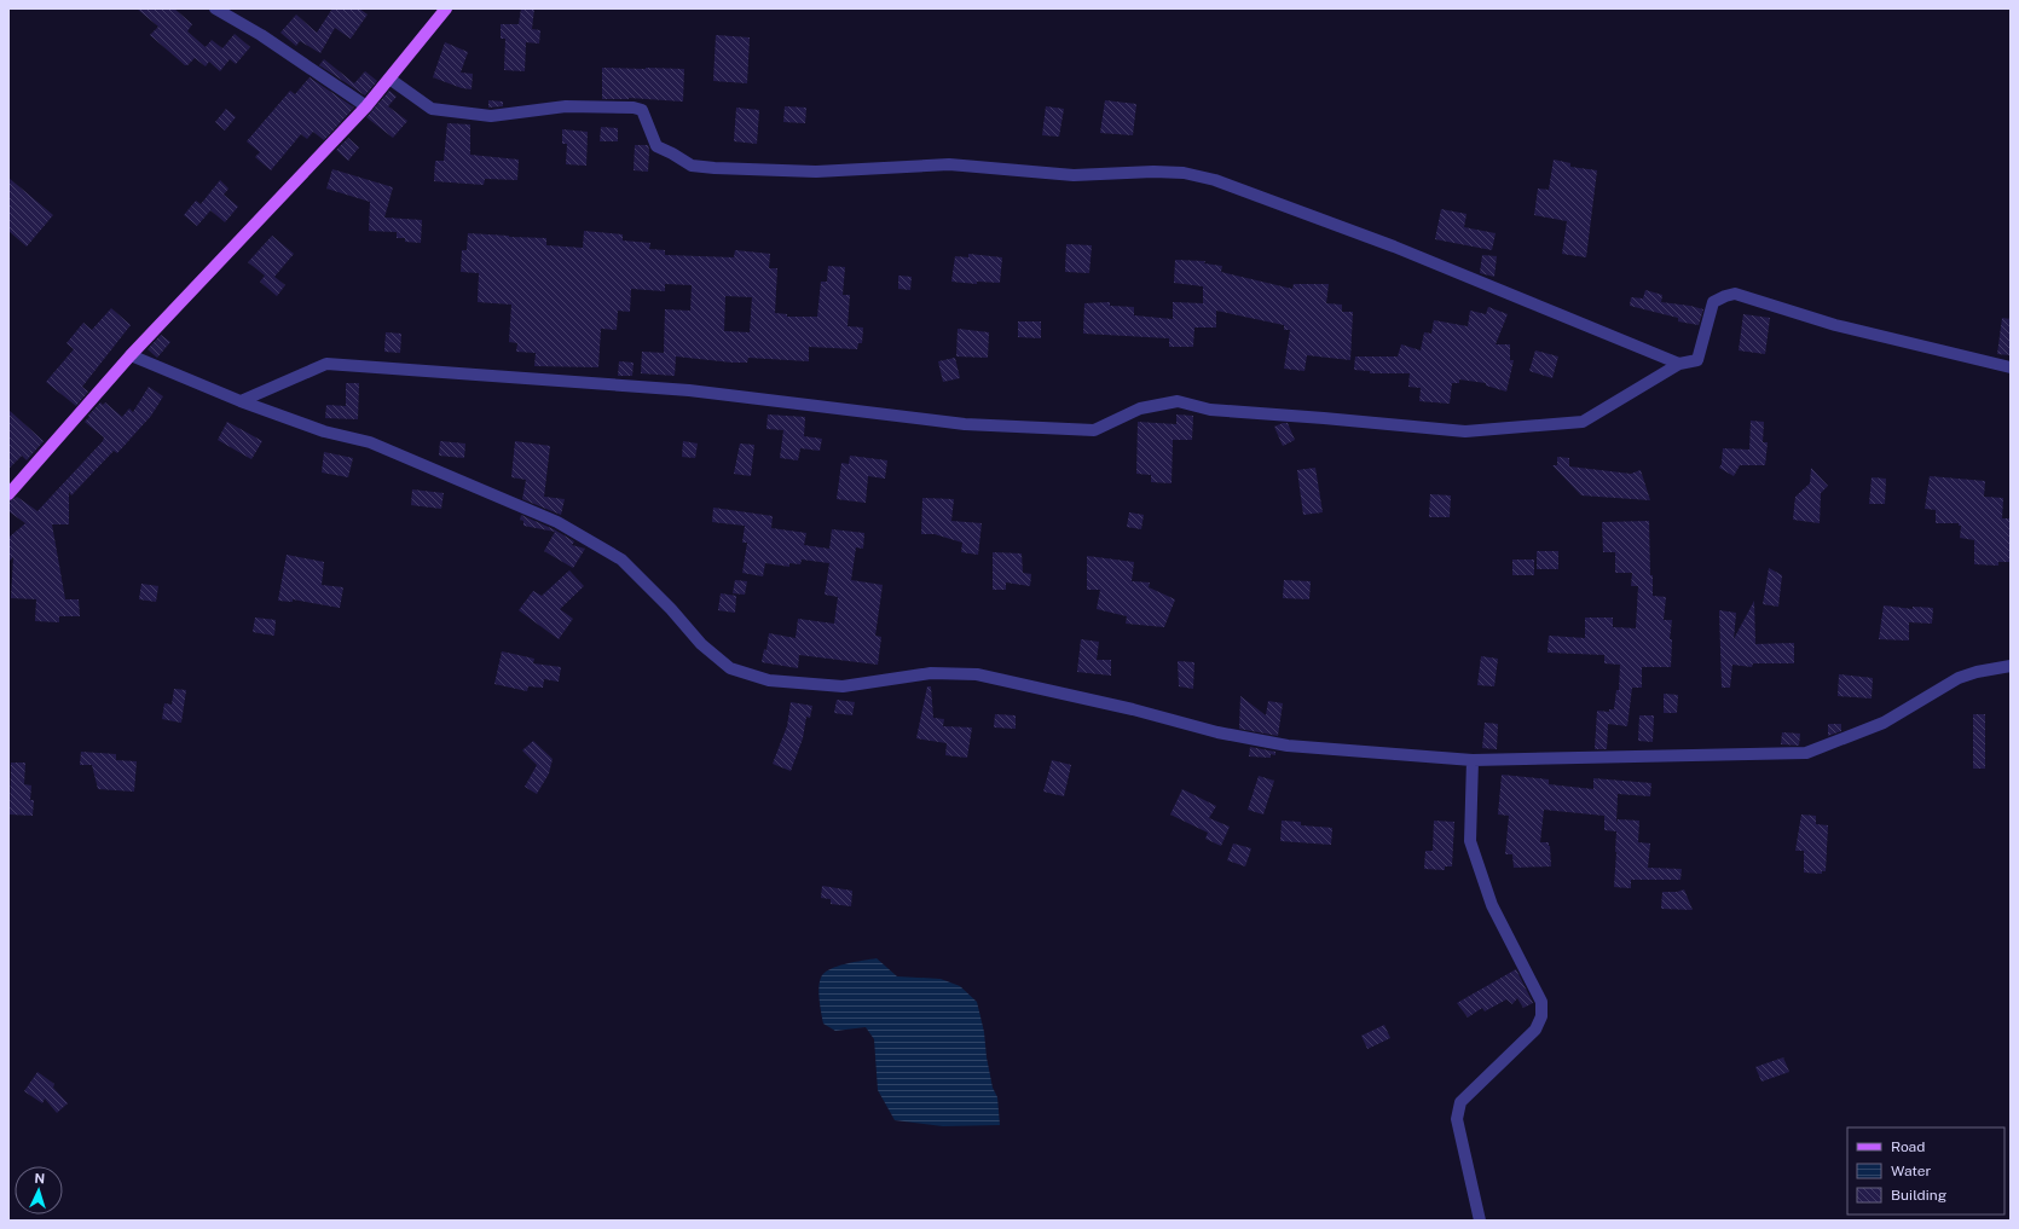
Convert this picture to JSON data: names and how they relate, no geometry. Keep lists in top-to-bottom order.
{
  "legend": ["Road", "Water", "Building"],
  "north": "top"
}
